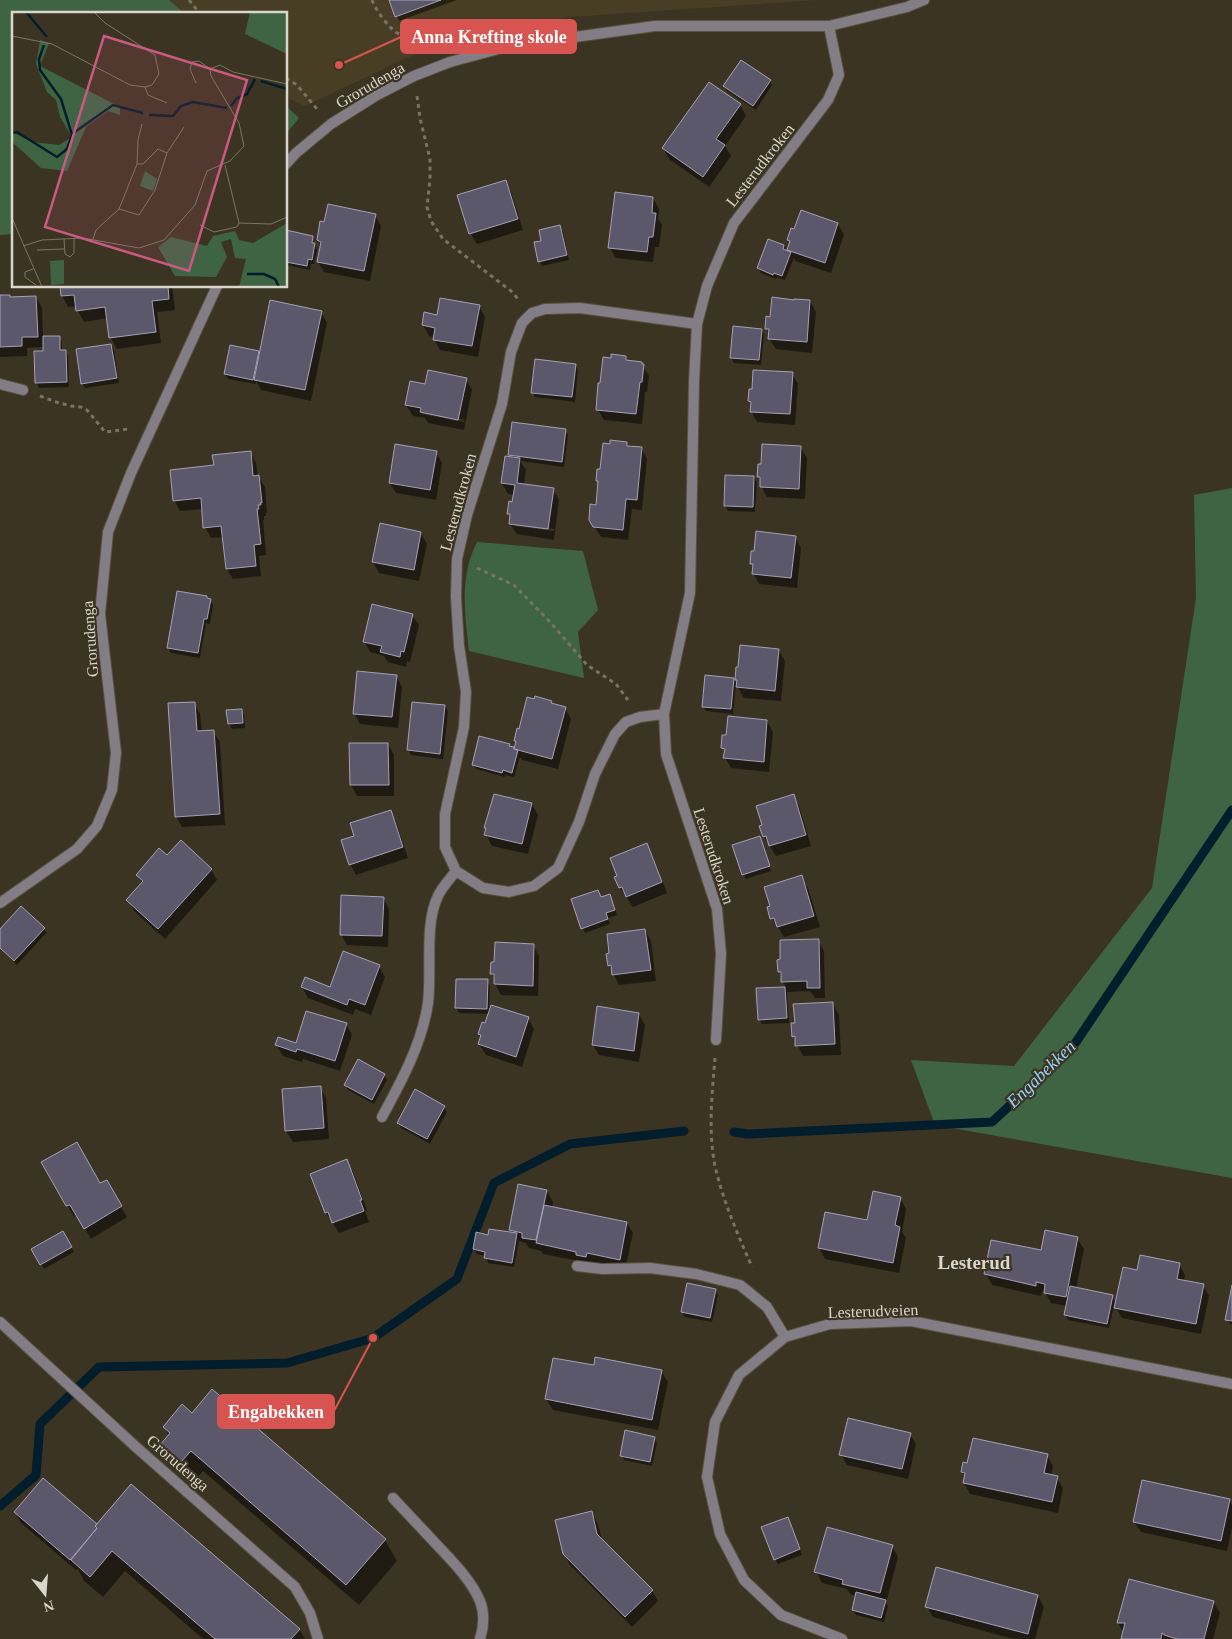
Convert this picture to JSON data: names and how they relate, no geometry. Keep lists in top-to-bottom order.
{
  "streets": {
    "street": ["Grorudenga", "Lesterudkroken", "Lesterudveien"]
  },
  "crossings": [
    ["Grorudenga", "Lesterudkroken"]
  ],
  "districts": ["Lesterud"],
  "water": ["Engabekken"],
  "places": ["Anna Krefting skole", "Engabekken"],
  "north": "bottom"
}
